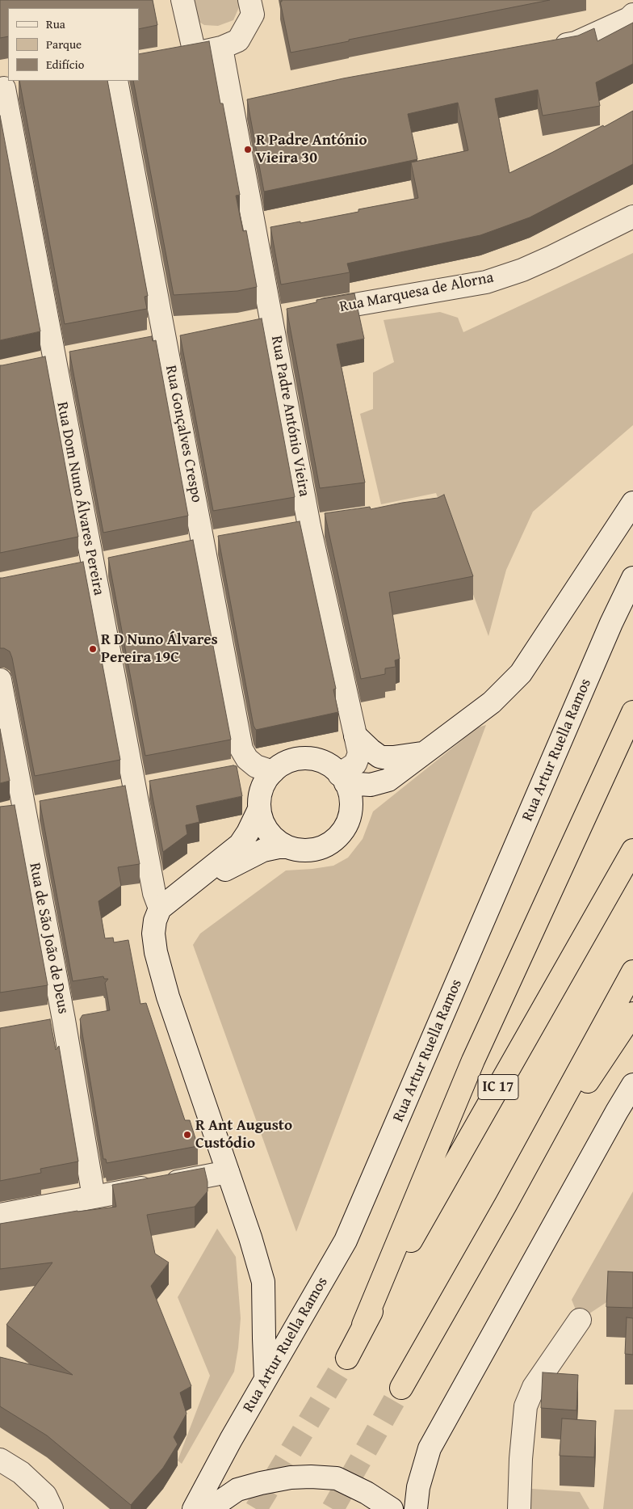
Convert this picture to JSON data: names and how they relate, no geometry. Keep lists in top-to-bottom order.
{
  "streets": {
    "highway": ["IC 17"],
    "street": [
      "Rua Marquesa de Alorna",
      "Rua Padre António Vieira",
      "Rua Gonçalves Crespo",
      "Rua Dom Nuno Álvares Pereira",
      "Rua Artur Ruella Ramos",
      "Rua de São João de Deus"
    ]
  },
  "crossings": [
    ["Rua Marquesa de Alorna", "Rua Padre António Vieira"],
    ["Rua Padre António Vieira", "Rua Gonçalves Crespo"]
  ],
  "places": ["R Padre António Vieira 30", "R D Nuno Álvares Pereira 19C", "R Ant Augusto Custódio"],
  "legend": ["Rua", "Parque", "Edifício"]
}
